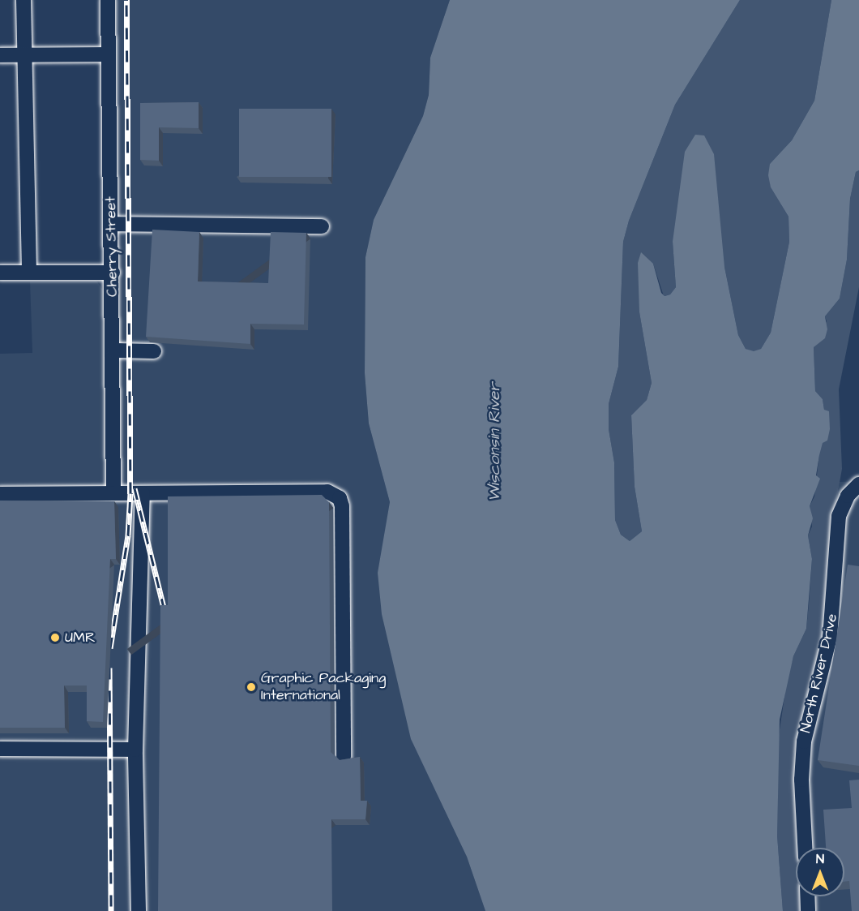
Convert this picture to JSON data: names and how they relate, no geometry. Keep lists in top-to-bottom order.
{
  "streets": {
    "street": ["Cherry Street", "North River Drive"]
  },
  "water": ["Wisconsin River"],
  "places": ["UMR", "Graphic Packaging International"],
  "north": "top"
}
